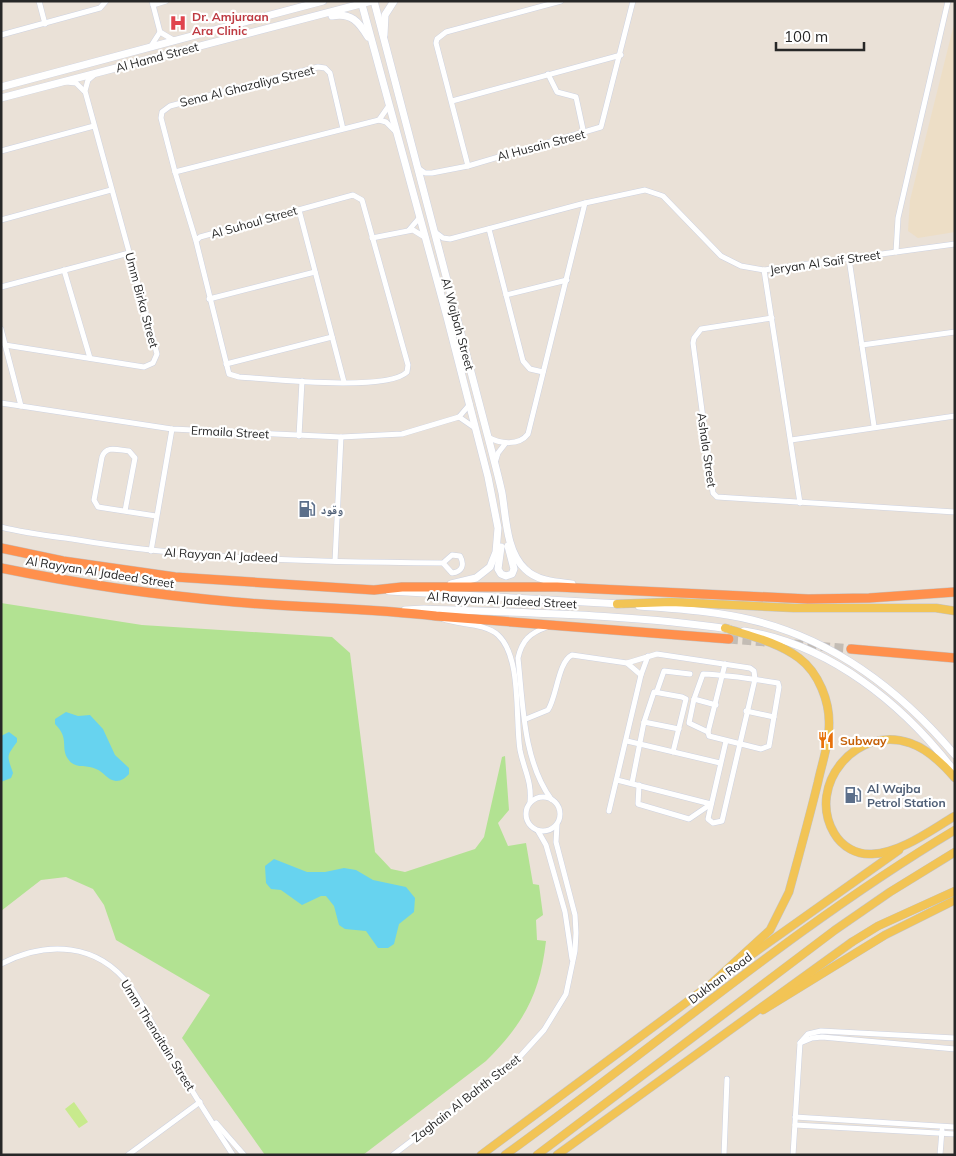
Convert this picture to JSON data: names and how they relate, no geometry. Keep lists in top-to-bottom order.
{
  "streets": {
    "highway": ["Al Rayyan Al Jadeed Street"],
    "main road": ["Dukhan Road"],
    "street": [
      "Al Hamd Street",
      "Sena Al Ghazaliya Street",
      "Al Husain Street",
      "Al Suhoul Street",
      "Jeryan Al Saif Street",
      "Umm Birka Street",
      "Al Wajbah Street",
      "Ermaila Street",
      "Ashala Street",
      "Al Rayyan Al Jadeed",
      "Umm Thenaitain Street",
      "Zaghain Al Bahth Street"
    ]
  },
  "crossings": [
    ["Al Hamd Street", "Al Wajbah Street"],
    ["Al Husain Street", "Al Wajbah Street"]
  ],
  "places": {
    "hospital": ["Dr. Amjuraan Ara Clinic"],
    "fuel station": ["وقود", "Al Wajba Petrol Station"],
    "restaurant": ["Subway"]
  },
  "scale_bar": "100 m"
}
